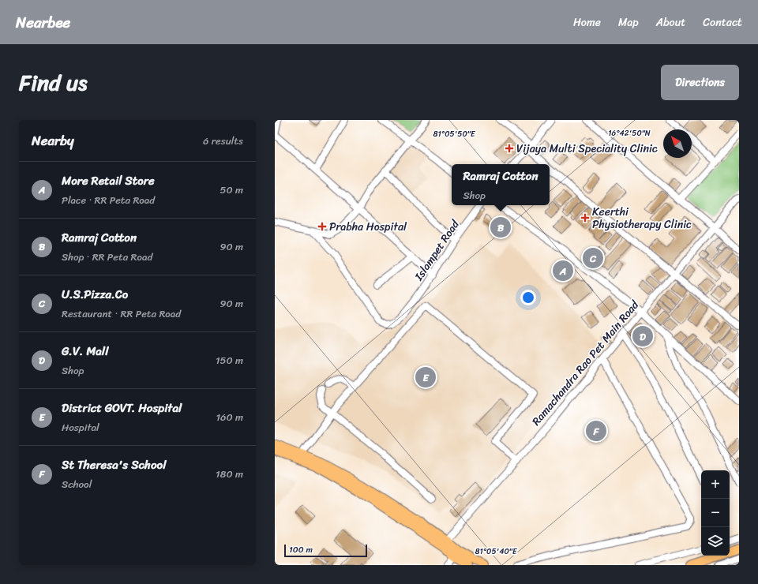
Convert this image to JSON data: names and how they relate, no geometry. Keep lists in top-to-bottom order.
{
  "streets": {
    "street": ["Islampet Road", "Ramachandra Rao Pet Main Road"]
  },
  "places": {
    "health": ["Vijaya Multi Speciality Clinic", "Keerthi Physiotherapy Clinic", "Prabha Hospital"]
  },
  "scale_bar": "100 m",
  "north": "top left",
  "page": {
    "header": "Nearbee",
    "nav": [
      "Home",
      "Map",
      "About",
      "Contact"
    ],
    "title": "Find us",
    "buttons": "Directions",
    "heading": ["Nearby", "6 results"],
    "list": [
      {
        "mark": "A",
        "name": "More Retail Store",
        "note": "Place · RR Peta Road",
        "value": "50 m"
      },
      {
        "mark": "B",
        "name": "Ramraj Cotton",
        "note": "Shop · RR Peta Road",
        "value": "90 m"
      },
      {
        "mark": "C",
        "name": "U.S.Pizza.Co",
        "note": "Restaurant · RR Peta Road",
        "value": "90 m"
      },
      {
        "mark": "D",
        "name": "G.V. Mall",
        "note": "Shop",
        "value": "150 m"
      },
      {
        "mark": "E",
        "name": "District GOVT. Hospital",
        "note": "Hospital",
        "value": "160 m"
      },
      {
        "mark": "F",
        "name": "St Theresa's School",
        "note": "School",
        "value": "180 m"
      }
    ],
    "popup": ["Ramraj Cotton", "Shop"],
    "pins": [
      "B",
      "C",
      "A",
      "D",
      "E",
      "F"
    ],
    "map_buttons": ["+", "−"],
    "scale": "100 m"
  },
  "coordinates": ["16°42'50\"N", "81°05'50\"E", "81°05'40\"E"]
}
